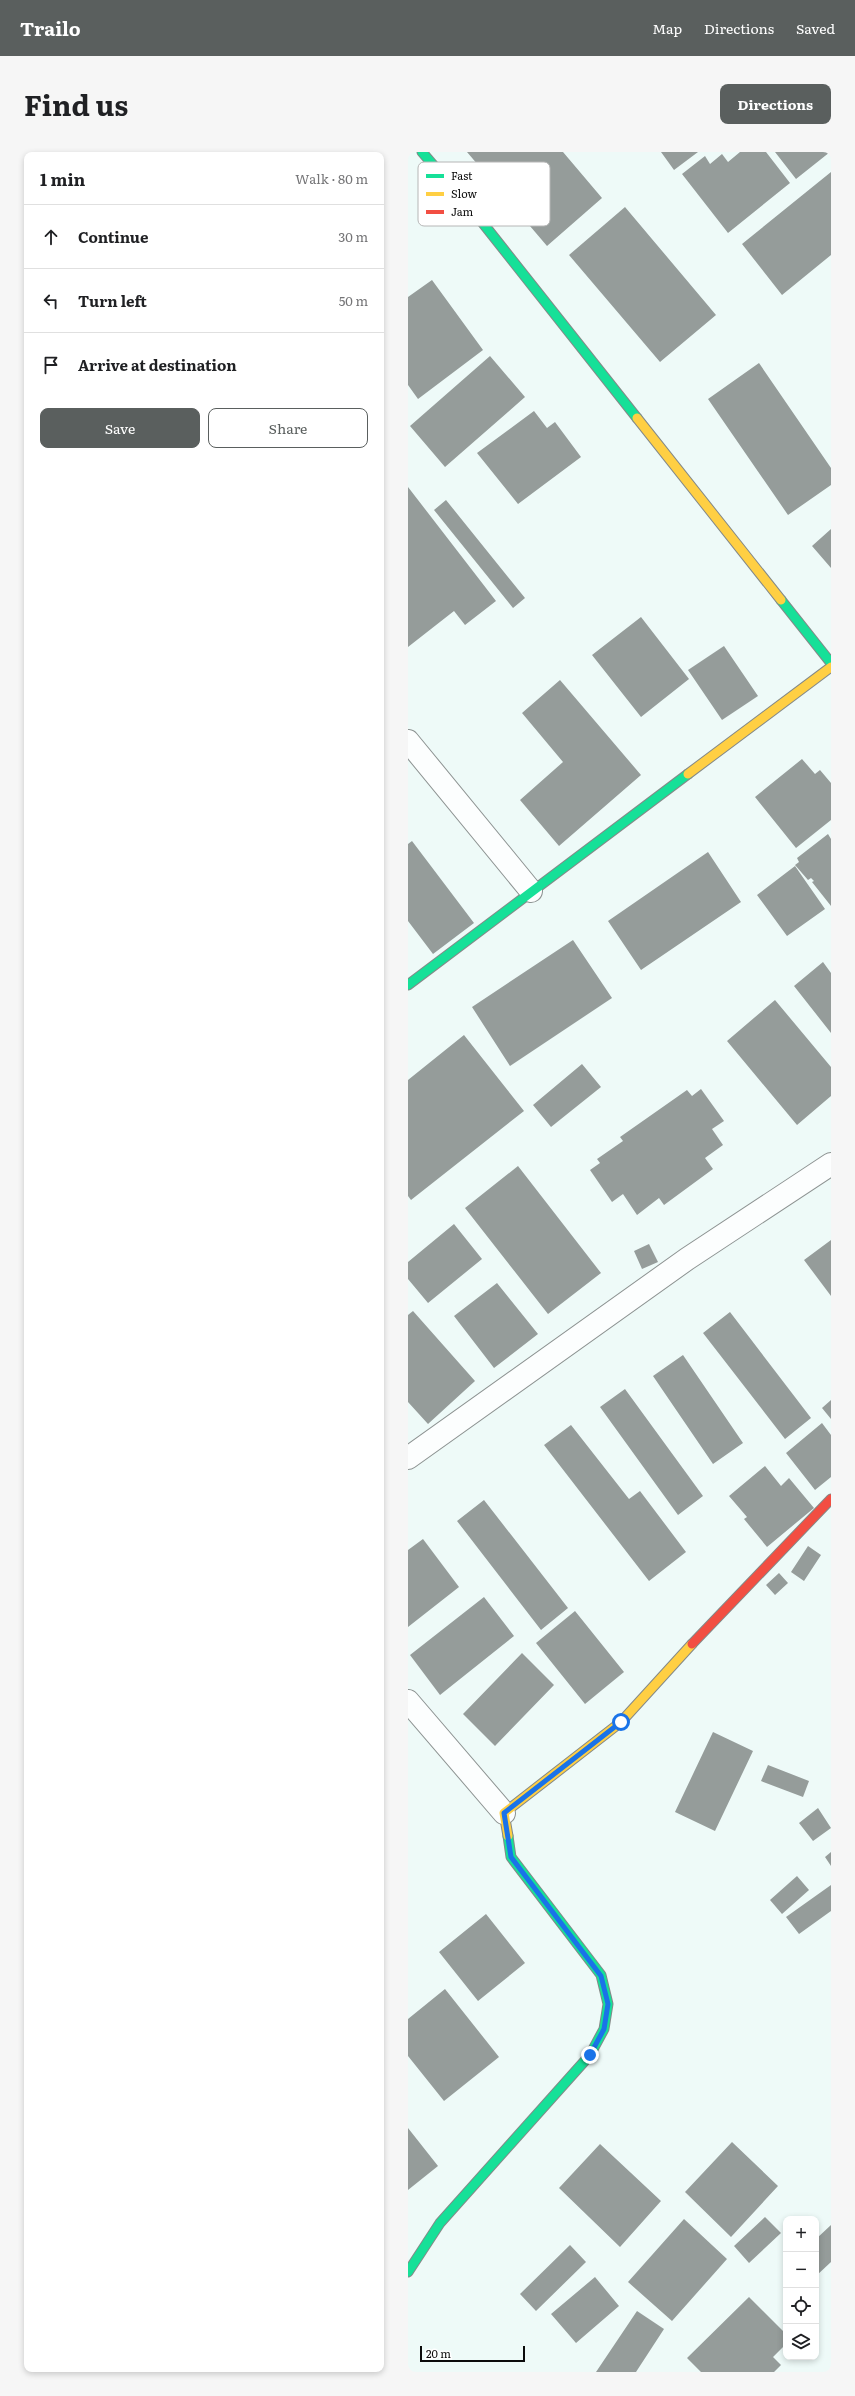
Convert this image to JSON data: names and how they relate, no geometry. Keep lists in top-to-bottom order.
{
  "legend": ["Fast", "Slow", "Jam"],
  "scale_bar": "20 m",
  "page": {
    "header": "Trailo",
    "nav": ["Map", "Directions", "Saved"],
    "title": "Find us",
    "buttons": [
      "Directions",
      ["Save", "Share"]
    ],
    "heading": ["1 min", "Walk · 80 m"],
    "list": [
      ["Continue", "30 m"],
      ["Turn left", "50 m"],
      "Arrive at destination"
    ],
    "map_buttons": ["+", "−"],
    "scale": "20 m"
  }
}
